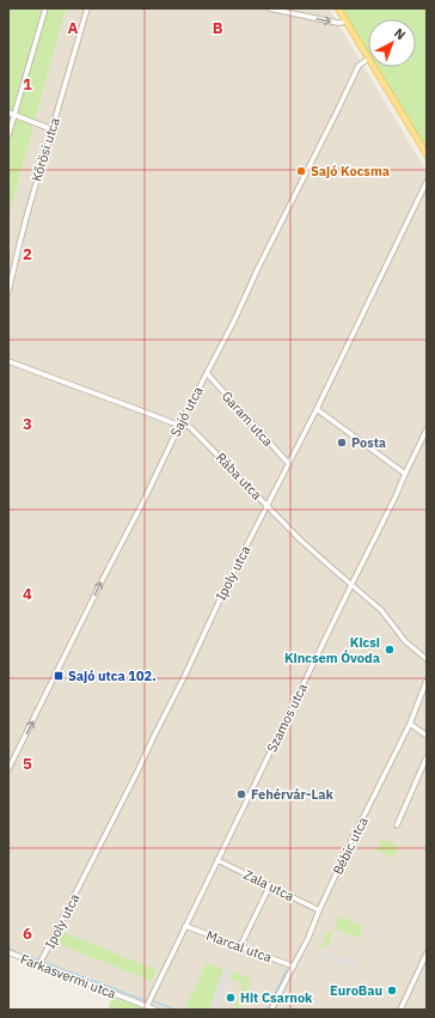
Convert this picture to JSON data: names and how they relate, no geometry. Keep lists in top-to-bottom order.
{
  "streets": {
    "street": [
      "Kőrösi utca",
      "Sajó utca",
      "Garam utca",
      "Rába utca",
      "Ipoly utca",
      "Szamos utca",
      "Bébic utca",
      "Zala utca",
      "Marcal utca",
      "Farkasvermi utca"
    ]
  },
  "crossings": [
    ["Sajó utca", "Garam utca"],
    ["Sajó utca", "Rába utca"],
    ["Garam utca", "Ipoly utca"],
    ["Rába utca", "Ipoly utca"],
    ["Rába utca", "Szamos utca"],
    ["Ipoly utca", "Farkasvermi utca"],
    ["Szamos utca", "Zala utca"],
    ["Szamos utca", "Marcal utca"],
    ["Szamos utca", "Farkasvermi utca"],
    ["Bébic utca", "Zala utca"],
    ["Bébic utca", "Marcal utca"]
  ],
  "one_way": ["Sajó utca"],
  "places": {
    "other": [
      "Sajó Kocsma",
      "Posta",
      "Kicsi Kincsem Óvoda",
      "Fehérvár-Lak",
      "EuroBau",
      "Hit Csarnok"
    ],
    "transit": ["Sajó utca 102."]
  },
  "north": "top right",
  "grid": {
    "columns": ["A", "B"],
    "rows": [
      "1",
      "2",
      "3",
      "4",
      "5",
      "6"
    ]
  }
}
